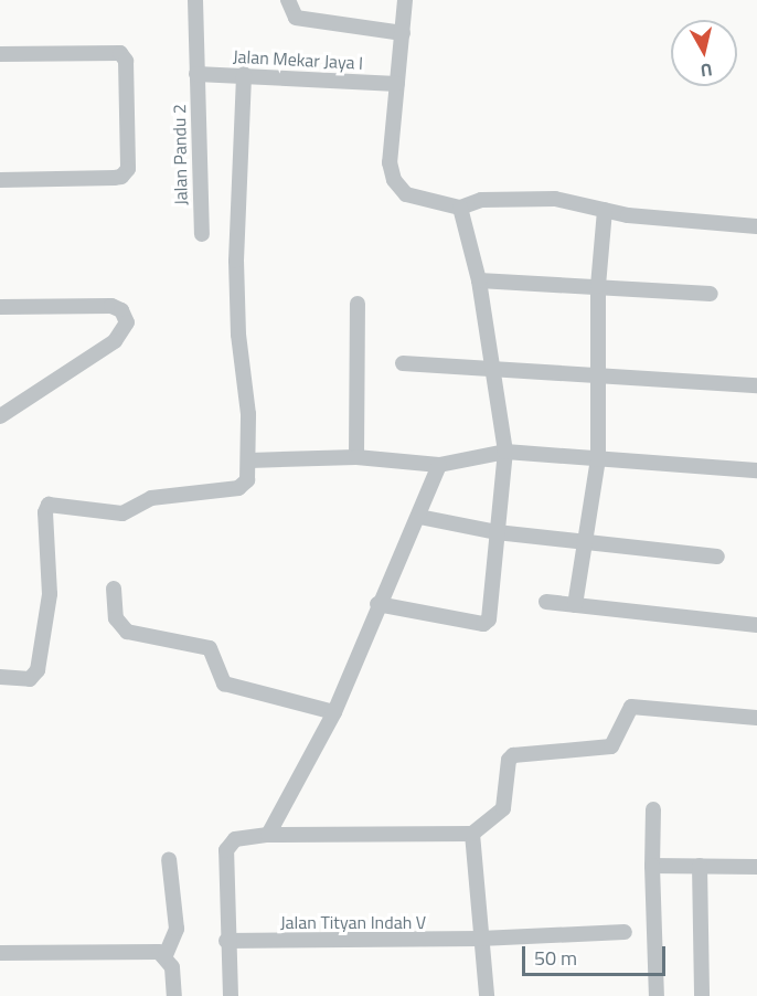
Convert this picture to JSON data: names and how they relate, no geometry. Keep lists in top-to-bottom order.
{
  "streets": {
    "street": ["Jalan Mekar Jaya I", "Jalan Pandu 2", "Jalan Tityan Indah V"]
  },
  "crossings": [
    ["Jalan Mekar Jaya I", "Jalan Pandu 2"]
  ],
  "scale_bar": "50 m",
  "north": "bottom"
}
